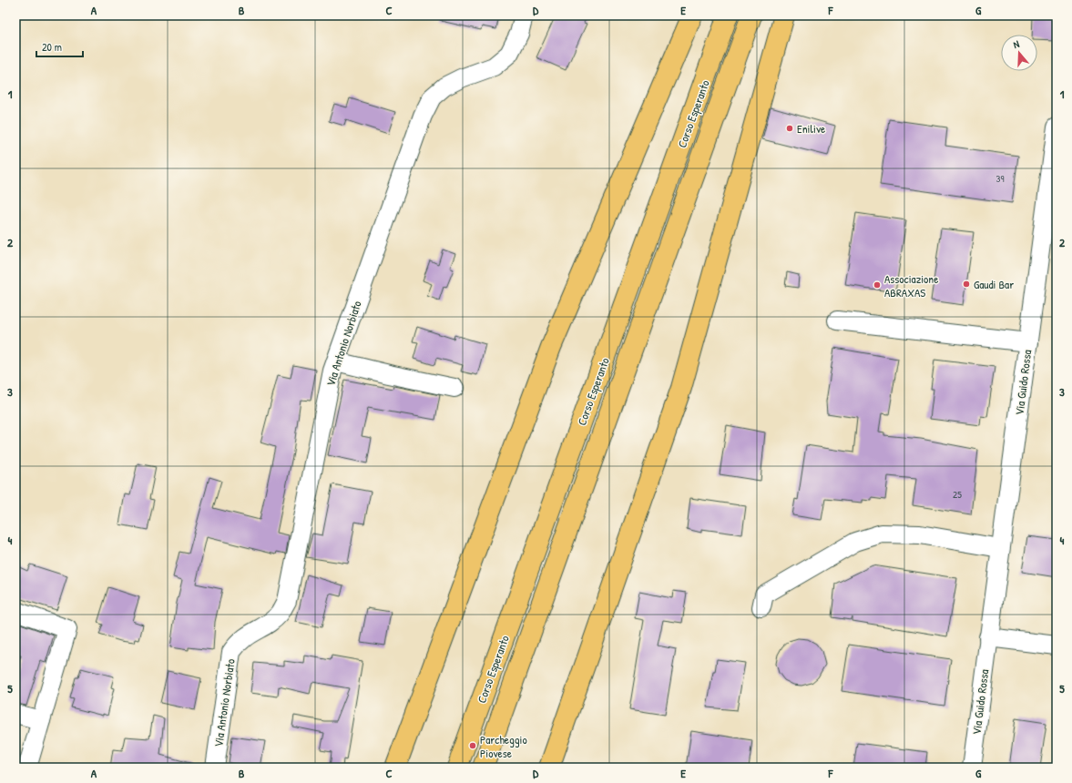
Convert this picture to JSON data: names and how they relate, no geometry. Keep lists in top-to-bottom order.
{
  "streets": {
    "highway": ["Corso Esperanto"],
    "street": ["Via Antonio Norbiato", "Via Guido Rossa"]
  },
  "places": [
    "Enilive",
    "Gaudi Bar",
    "Associazione ABRAXAS",
    "Parcheggio Piovese"
  ],
  "house_numbers": ["39", "25"],
  "scale_bar": "20 m",
  "north": "top",
  "grid": {
    "columns": [
      "A",
      "B",
      "C",
      "D",
      "E",
      "F",
      "G"
    ],
    "rows": [
      "1",
      "2",
      "3",
      "4",
      "5"
    ]
  }
}
